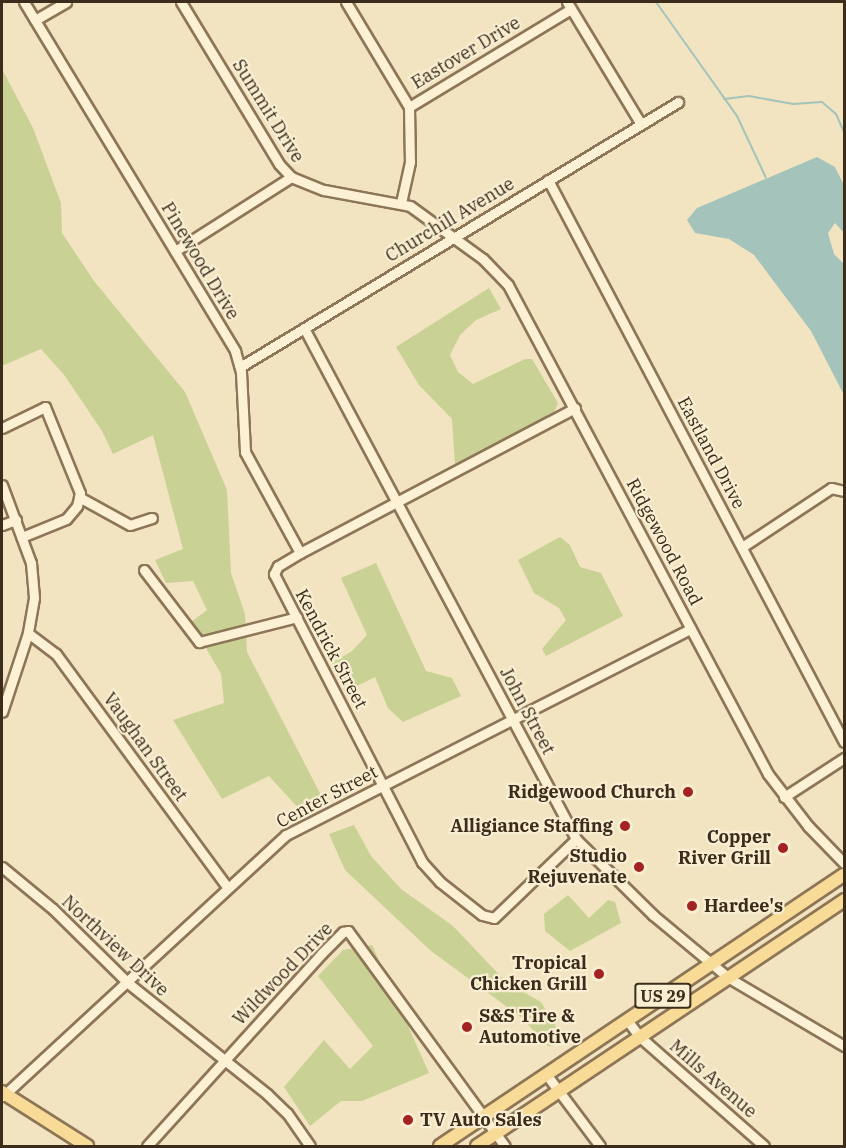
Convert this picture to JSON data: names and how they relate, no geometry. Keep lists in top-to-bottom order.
{
  "streets": {
    "main road": ["US 29"],
    "street": [
      "Eastover Drive",
      "Summit Drive",
      "Churchill Avenue",
      "Pinewood Drive",
      "Eastland Drive",
      "Ridgewood Road",
      "Kendrick Street",
      "John Street",
      "Vaughan Street",
      "Center Street",
      "Northview Drive",
      "Wildwood Drive",
      "Mills Avenue"
    ]
  },
  "crossings": [
    ["Summit Drive", "Churchill Avenue"],
    ["Summit Drive", "Ridgewood Road"],
    ["Churchill Avenue", "Pinewood Drive"],
    ["Churchill Avenue", "Eastland Drive"],
    ["Churchill Avenue", "Ridgewood Road"],
    ["Churchill Avenue", "John Street"],
    ["Pinewood Drive", "Kendrick Street"],
    ["Ridgewood Road", "Kendrick Street"],
    ["Ridgewood Road", "Center Street"],
    ["Kendrick Street", "John Street"],
    ["Kendrick Street", "Center Street"],
    ["John Street", "Center Street"],
    ["John Street", "US 29"],
    ["Vaughan Street", "Center Street"],
    ["Center Street", "Northview Drive"],
    ["Northview Drive", "Wildwood Drive"],
    ["Wildwood Drive", "US 29"],
    ["US 29", "Mills Avenue"]
  ],
  "places": [
    "Ridgewood Church",
    "Alligiance Staffing",
    "Copper River Grill",
    "Studio Rejuvenate",
    "Hardee's",
    "Tropical Chicken Grill",
    "S&S Tire & Automotive",
    "TV Auto Sales"
  ]
}
